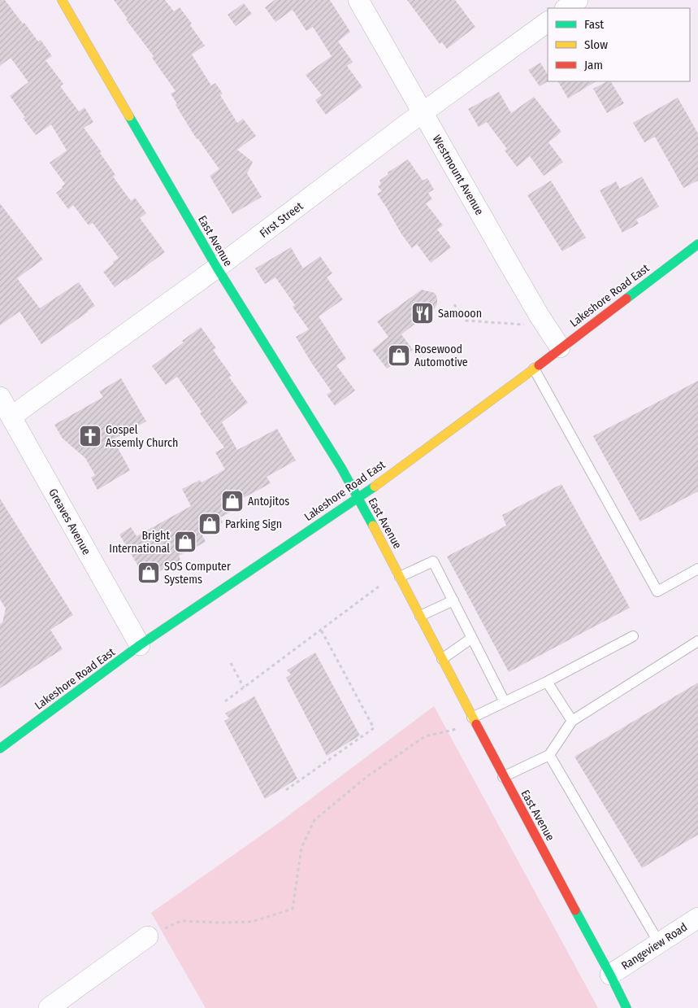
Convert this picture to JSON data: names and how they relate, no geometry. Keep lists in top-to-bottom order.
{
  "streets": {
    "street": [
      "Westmount Avenue",
      "First Street",
      "East Avenue",
      "Lakeshore Road East",
      "Greaves Avenue",
      "Rangeview Road"
    ]
  },
  "crossings": [
    ["Westmount Avenue", "First Street"],
    ["Westmount Avenue", "Lakeshore Road East"],
    ["First Street", "East Avenue"],
    ["First Street", "Greaves Avenue"],
    ["East Avenue", "Lakeshore Road East"],
    ["East Avenue", "Rangeview Road"],
    ["Lakeshore Road East", "Greaves Avenue"]
  ],
  "places": {
    "restaurant": ["Samooon"],
    "shop": [
      "Rosewood Automotive",
      "Antojitos",
      "Parking Sign",
      "Bright International",
      "SOS Computer Systems"
    ],
    "church": ["Gospel Assemly Church"]
  },
  "legend": ["Fast", "Slow", "Jam"]
}
